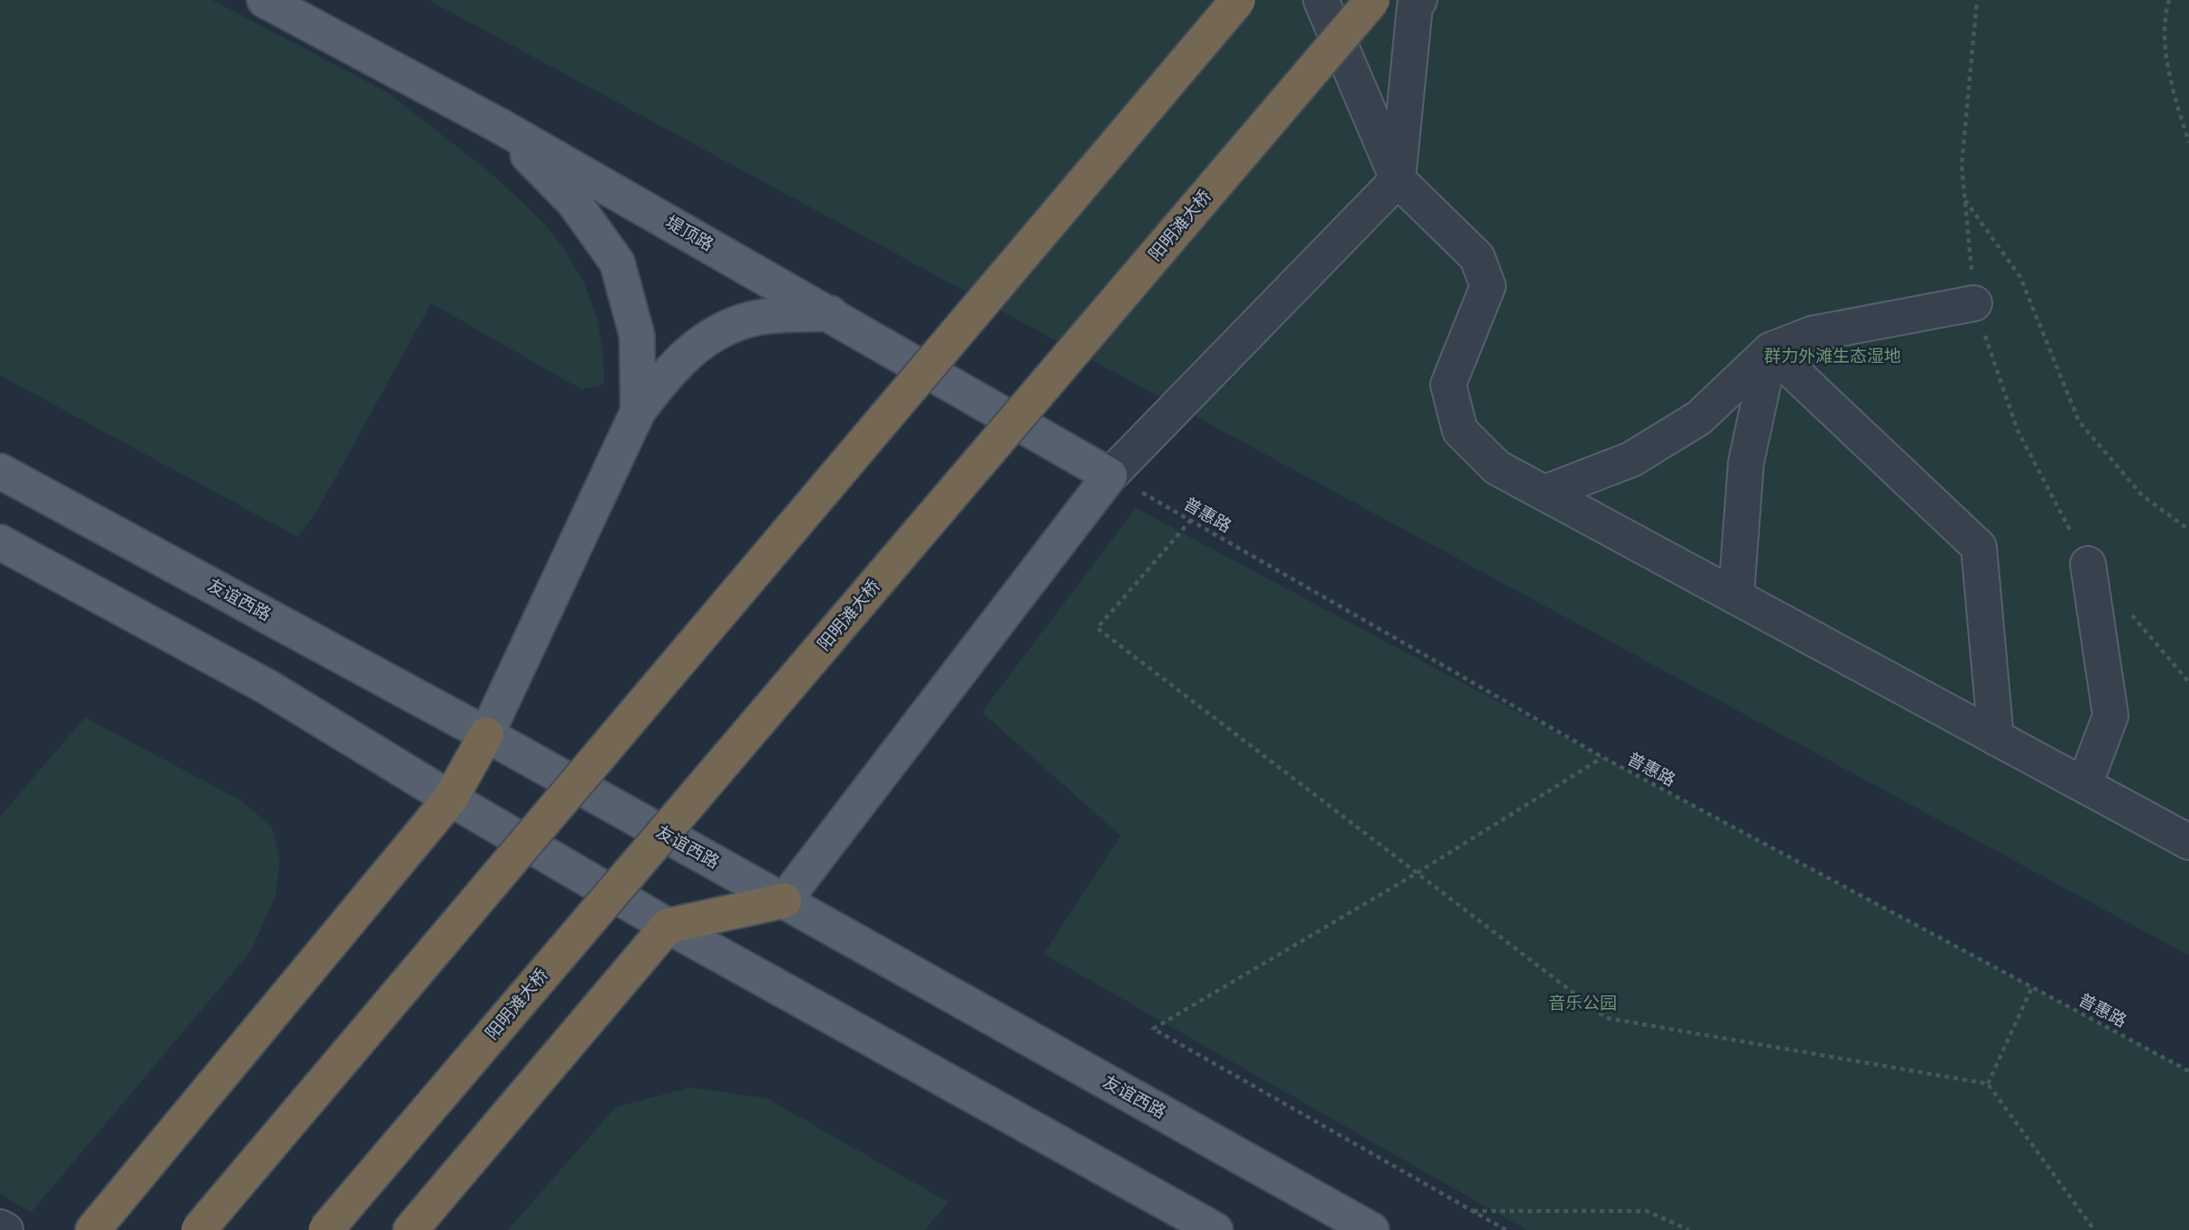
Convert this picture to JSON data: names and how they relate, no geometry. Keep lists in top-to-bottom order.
{
  "streets": {
    "highway": ["阳明滩大桥"],
    "main road": ["堤顶路", "友谊西路"],
    "path": ["普惠路"]
  },
  "crossings": [
    ["堤顶路", "普惠路"]
  ],
  "parks": ["群力外滩生态湿地", "音乐公园"]
}
